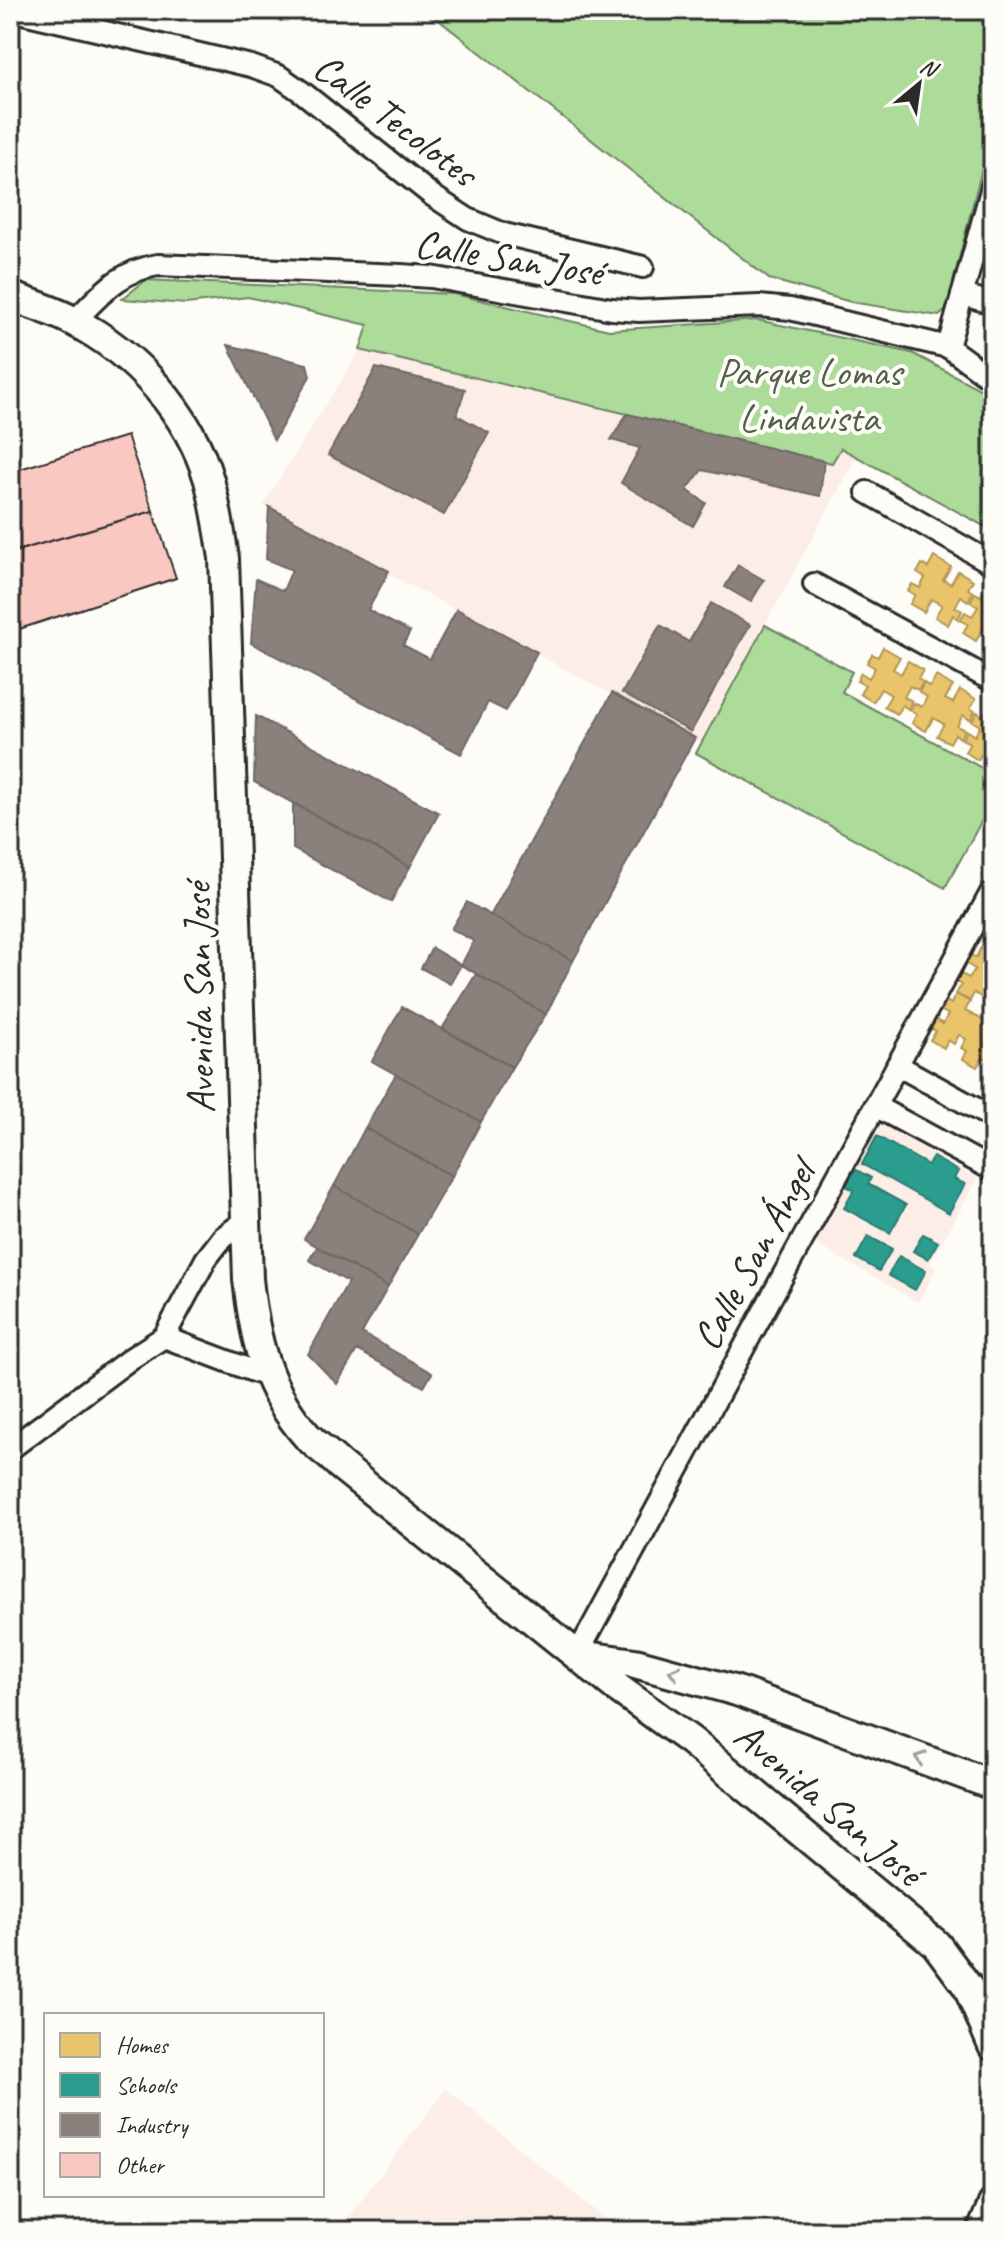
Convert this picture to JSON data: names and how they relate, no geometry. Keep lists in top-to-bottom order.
{
  "streets": {
    "main road": ["Avenida San José"],
    "street": ["Calle Tecolotes", "Calle San José", "Calle San Ángel"]
  },
  "crossings": [
    ["Calle San José", "Avenida San José"],
    ["Avenida San José", "Calle San Ángel"]
  ],
  "parks": ["Parque Lomas Lindavista"],
  "legend": [
    "Homes",
    "Schools",
    "Industry",
    "Other"
  ],
  "north": "top right"
}
